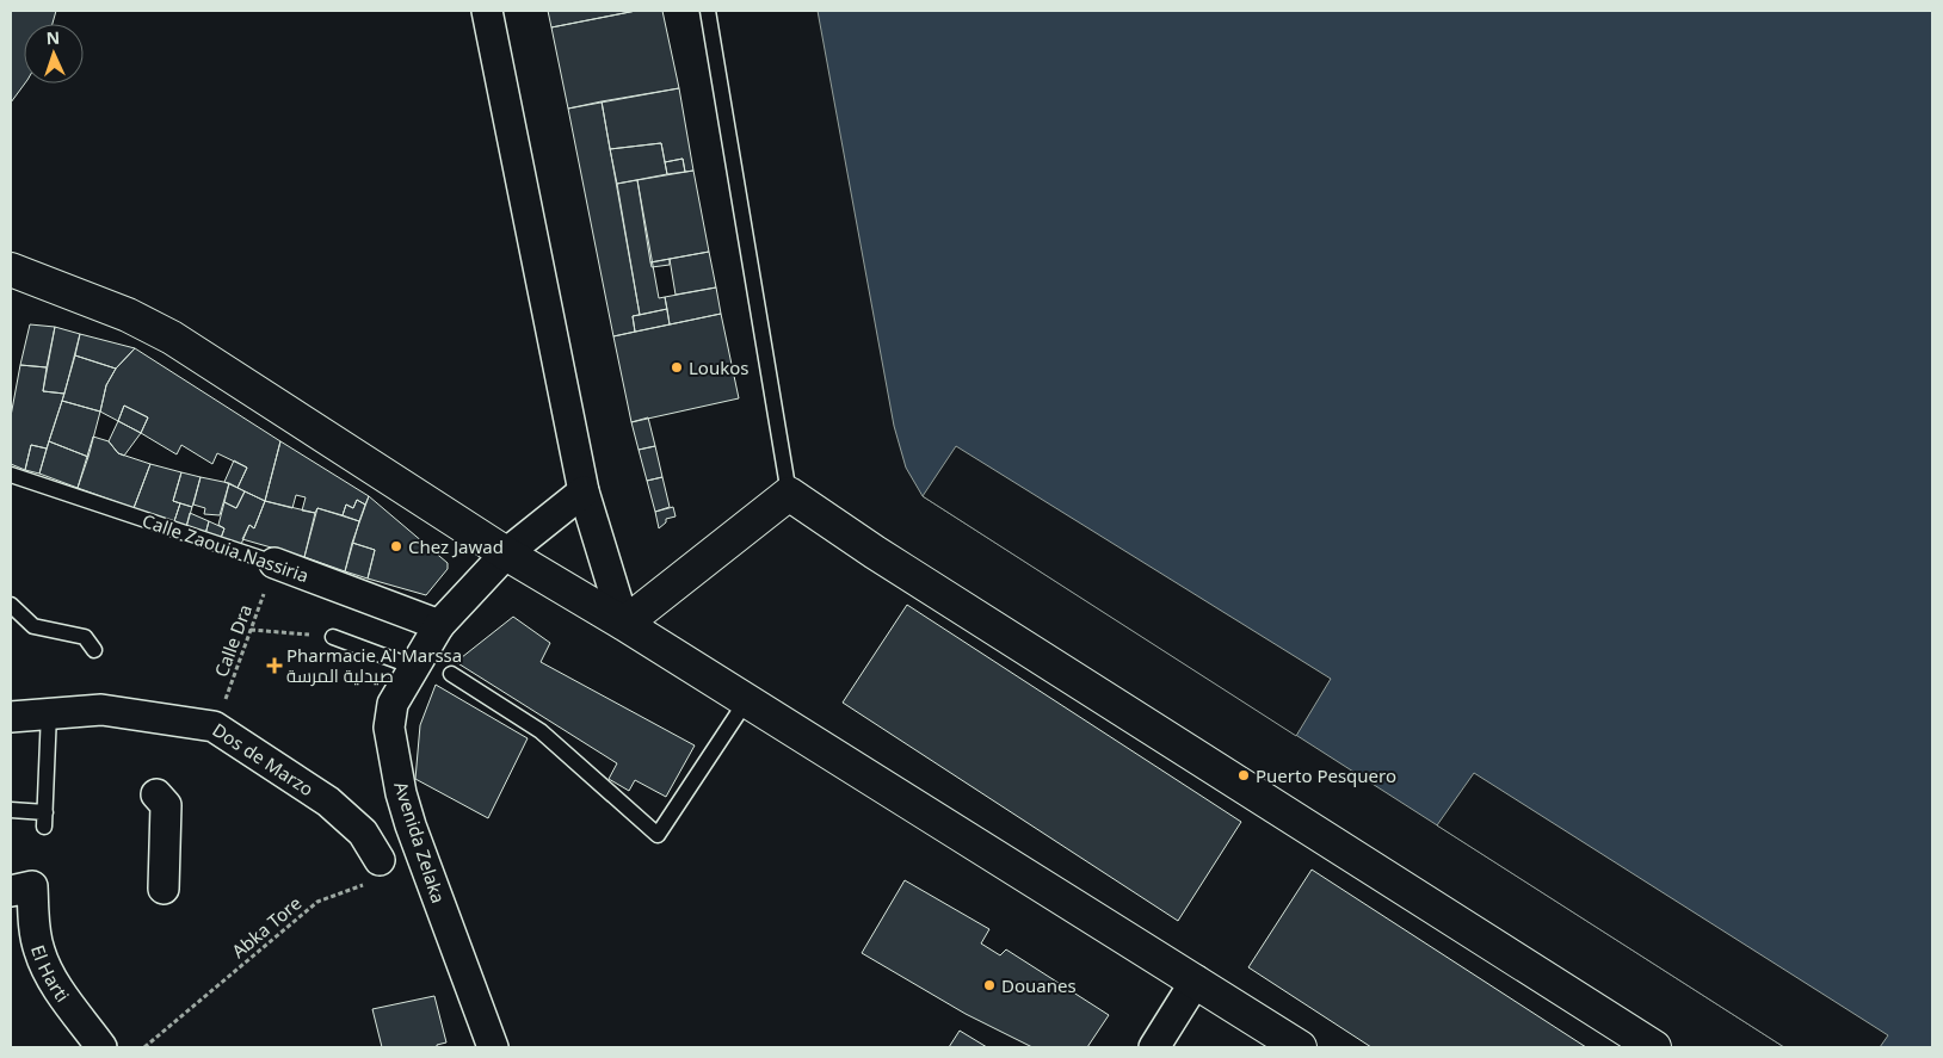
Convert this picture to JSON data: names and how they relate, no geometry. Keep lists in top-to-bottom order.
{
  "streets": {
    "street": [
      "Calle Zaouia Nassiria",
      "Dos de Marzo",
      "Avenida Zelaka",
      "El Harti"
    ],
    "path": ["Calle Dra", "Abka Tore"]
  },
  "crossings": [
    ["Calle Zaouia Nassiria", "Calle Dra"],
    ["Calle Zaouia Nassiria", "Avenida Zelaka"],
    ["Calle Dra", "Dos de Marzo"],
    ["Dos de Marzo", "Abka Tore"]
  ],
  "places": {
    "other": [
      "Loukos",
      "Chez Jawad",
      "Puerto Pesquero",
      "Douanes"
    ],
    "health": ["Pharmacie Al Marssa صيدلية المرسة"]
  },
  "north": "top"
}
